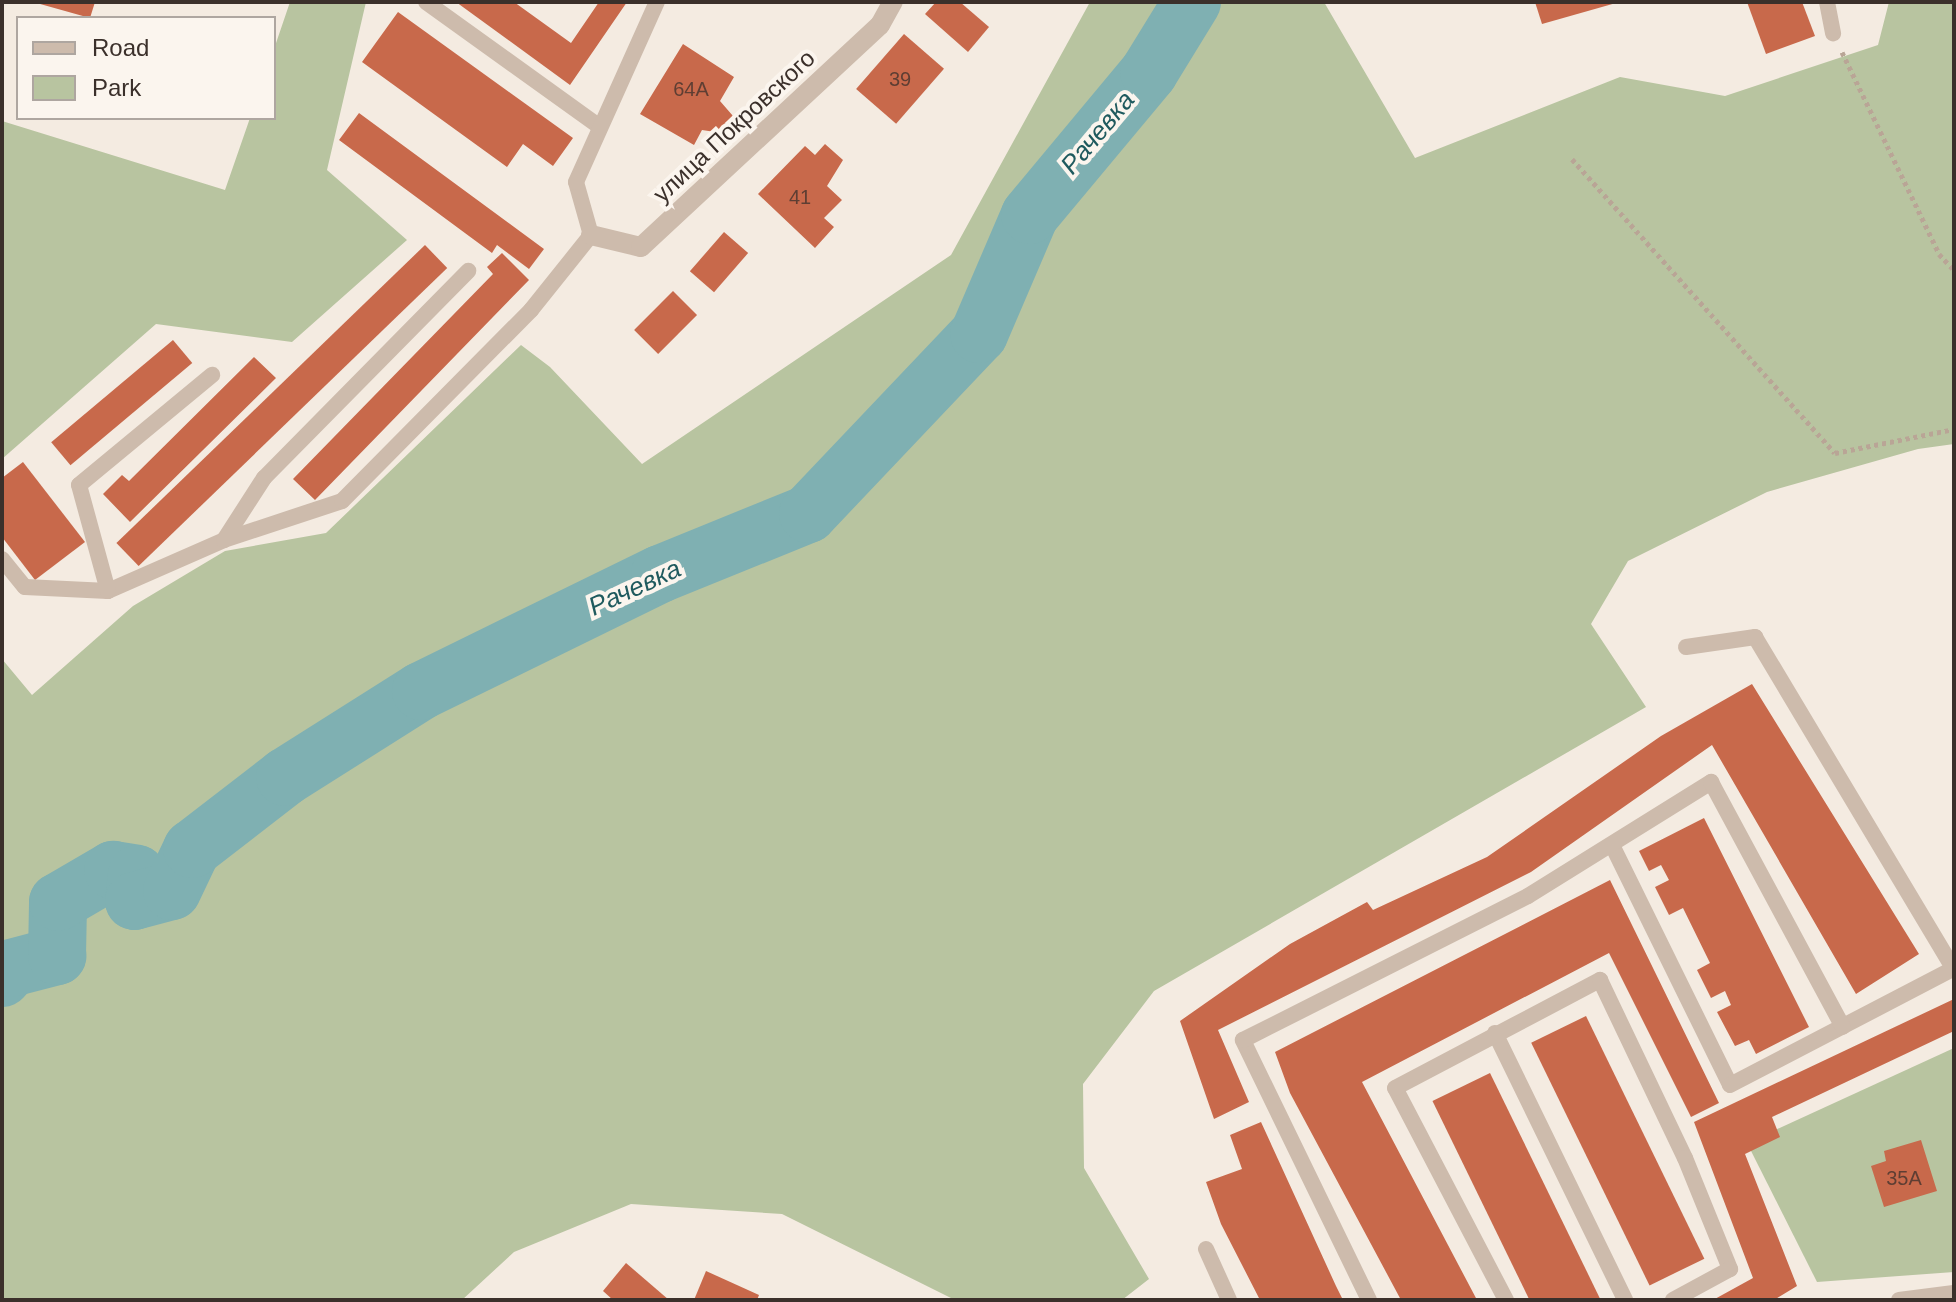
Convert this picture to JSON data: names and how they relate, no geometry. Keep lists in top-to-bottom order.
{
  "streets": {
    "street": ["улица Покровского"]
  },
  "water": ["Рачевка"],
  "house_numbers": [
    "39",
    "64А",
    "41",
    "35А"
  ],
  "legend": ["Road", "Park"]
}
